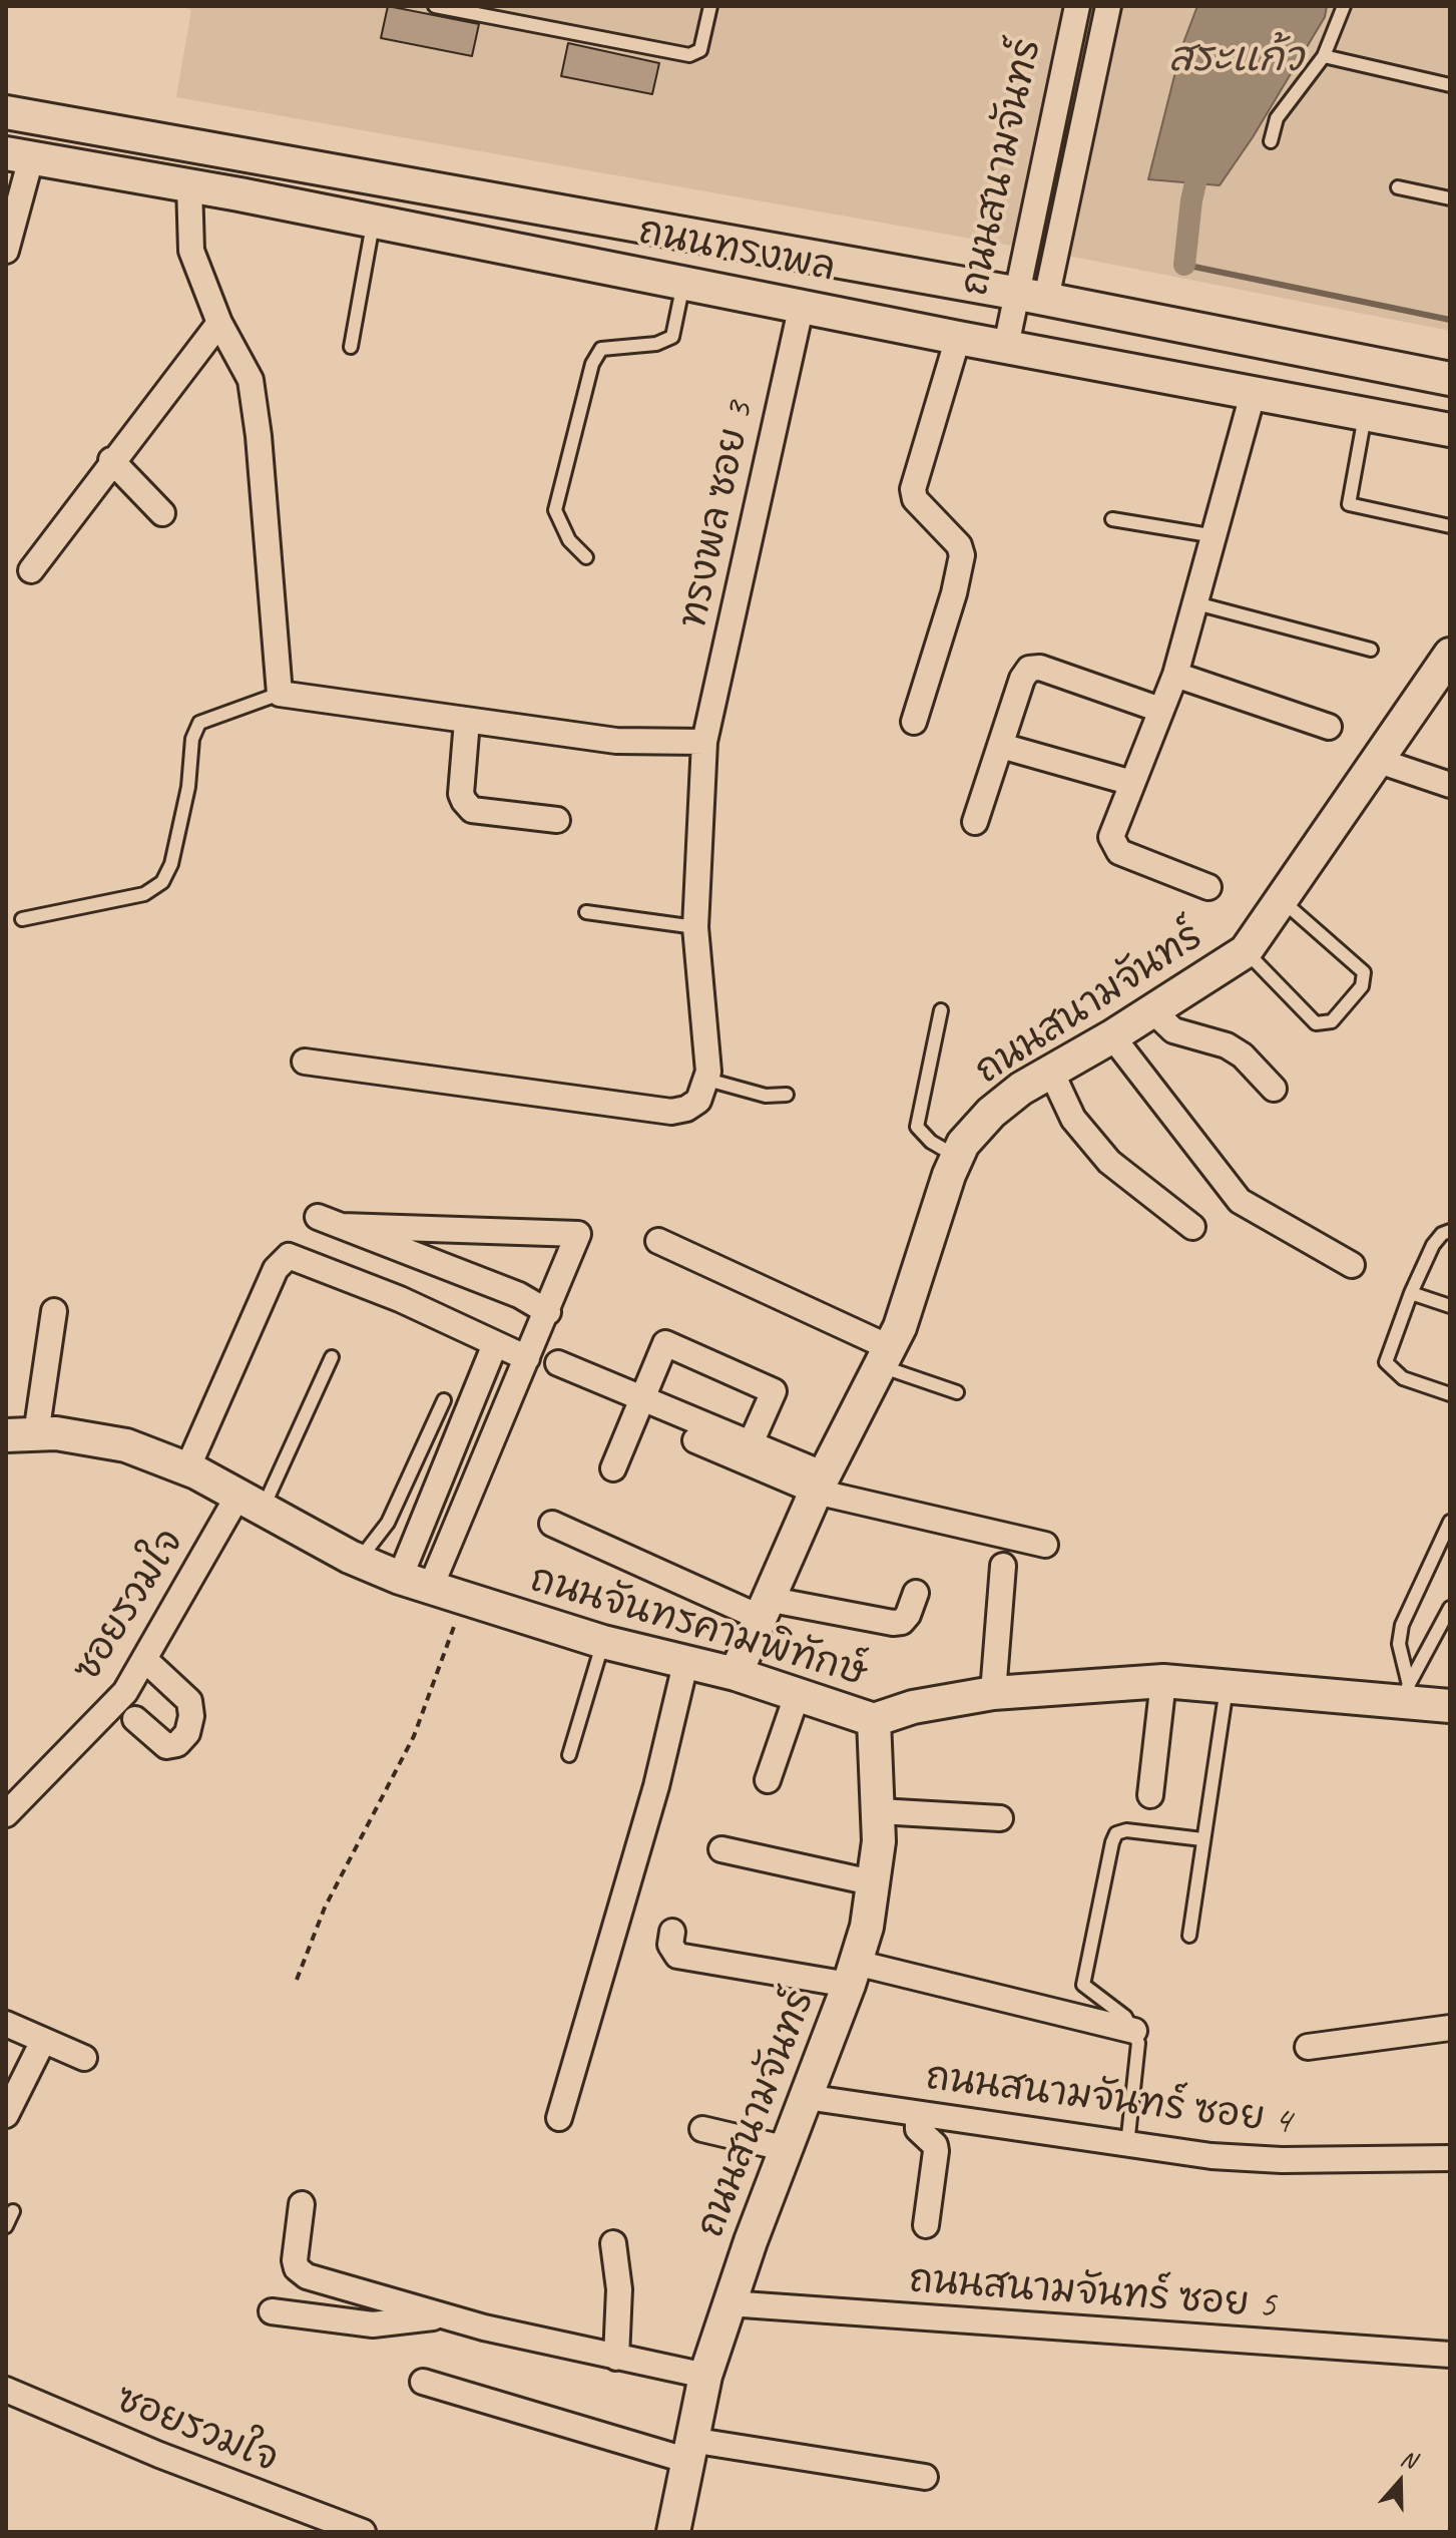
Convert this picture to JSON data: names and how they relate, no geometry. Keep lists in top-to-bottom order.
{
  "streets": {
    "street": [
      "ถนนสนามจันทร์",
      "ถนนทรงพล",
      "ทรงพล ซอย 3",
      "ซอยรวมใจ",
      "ถนนจันทรคามพิทักษ์",
      "ถนนสนามจันทร์ ซอย 4",
      "ถนนสนามจันทร์ ซอย 5"
    ]
  },
  "crossings": [
    ["ถนนสนามจันทร์", "ถนนทรงพล"],
    ["ถนนสนามจันทร์", "ถนนจันทรคามพิทักษ์"],
    ["ถนนสนามจันทร์", "ถนนสนามจันทร์ ซอย 4"],
    ["ถนนสนามจันทร์", "ถนนสนามจันทร์ ซอย 5"],
    ["ถนนทรงพล", "ทรงพล ซอย 3"],
    ["ซอยรวมใจ", "ถนนจันทรคามพิทักษ์"]
  ],
  "water": ["สระแก้ว"],
  "north": "top"
}
